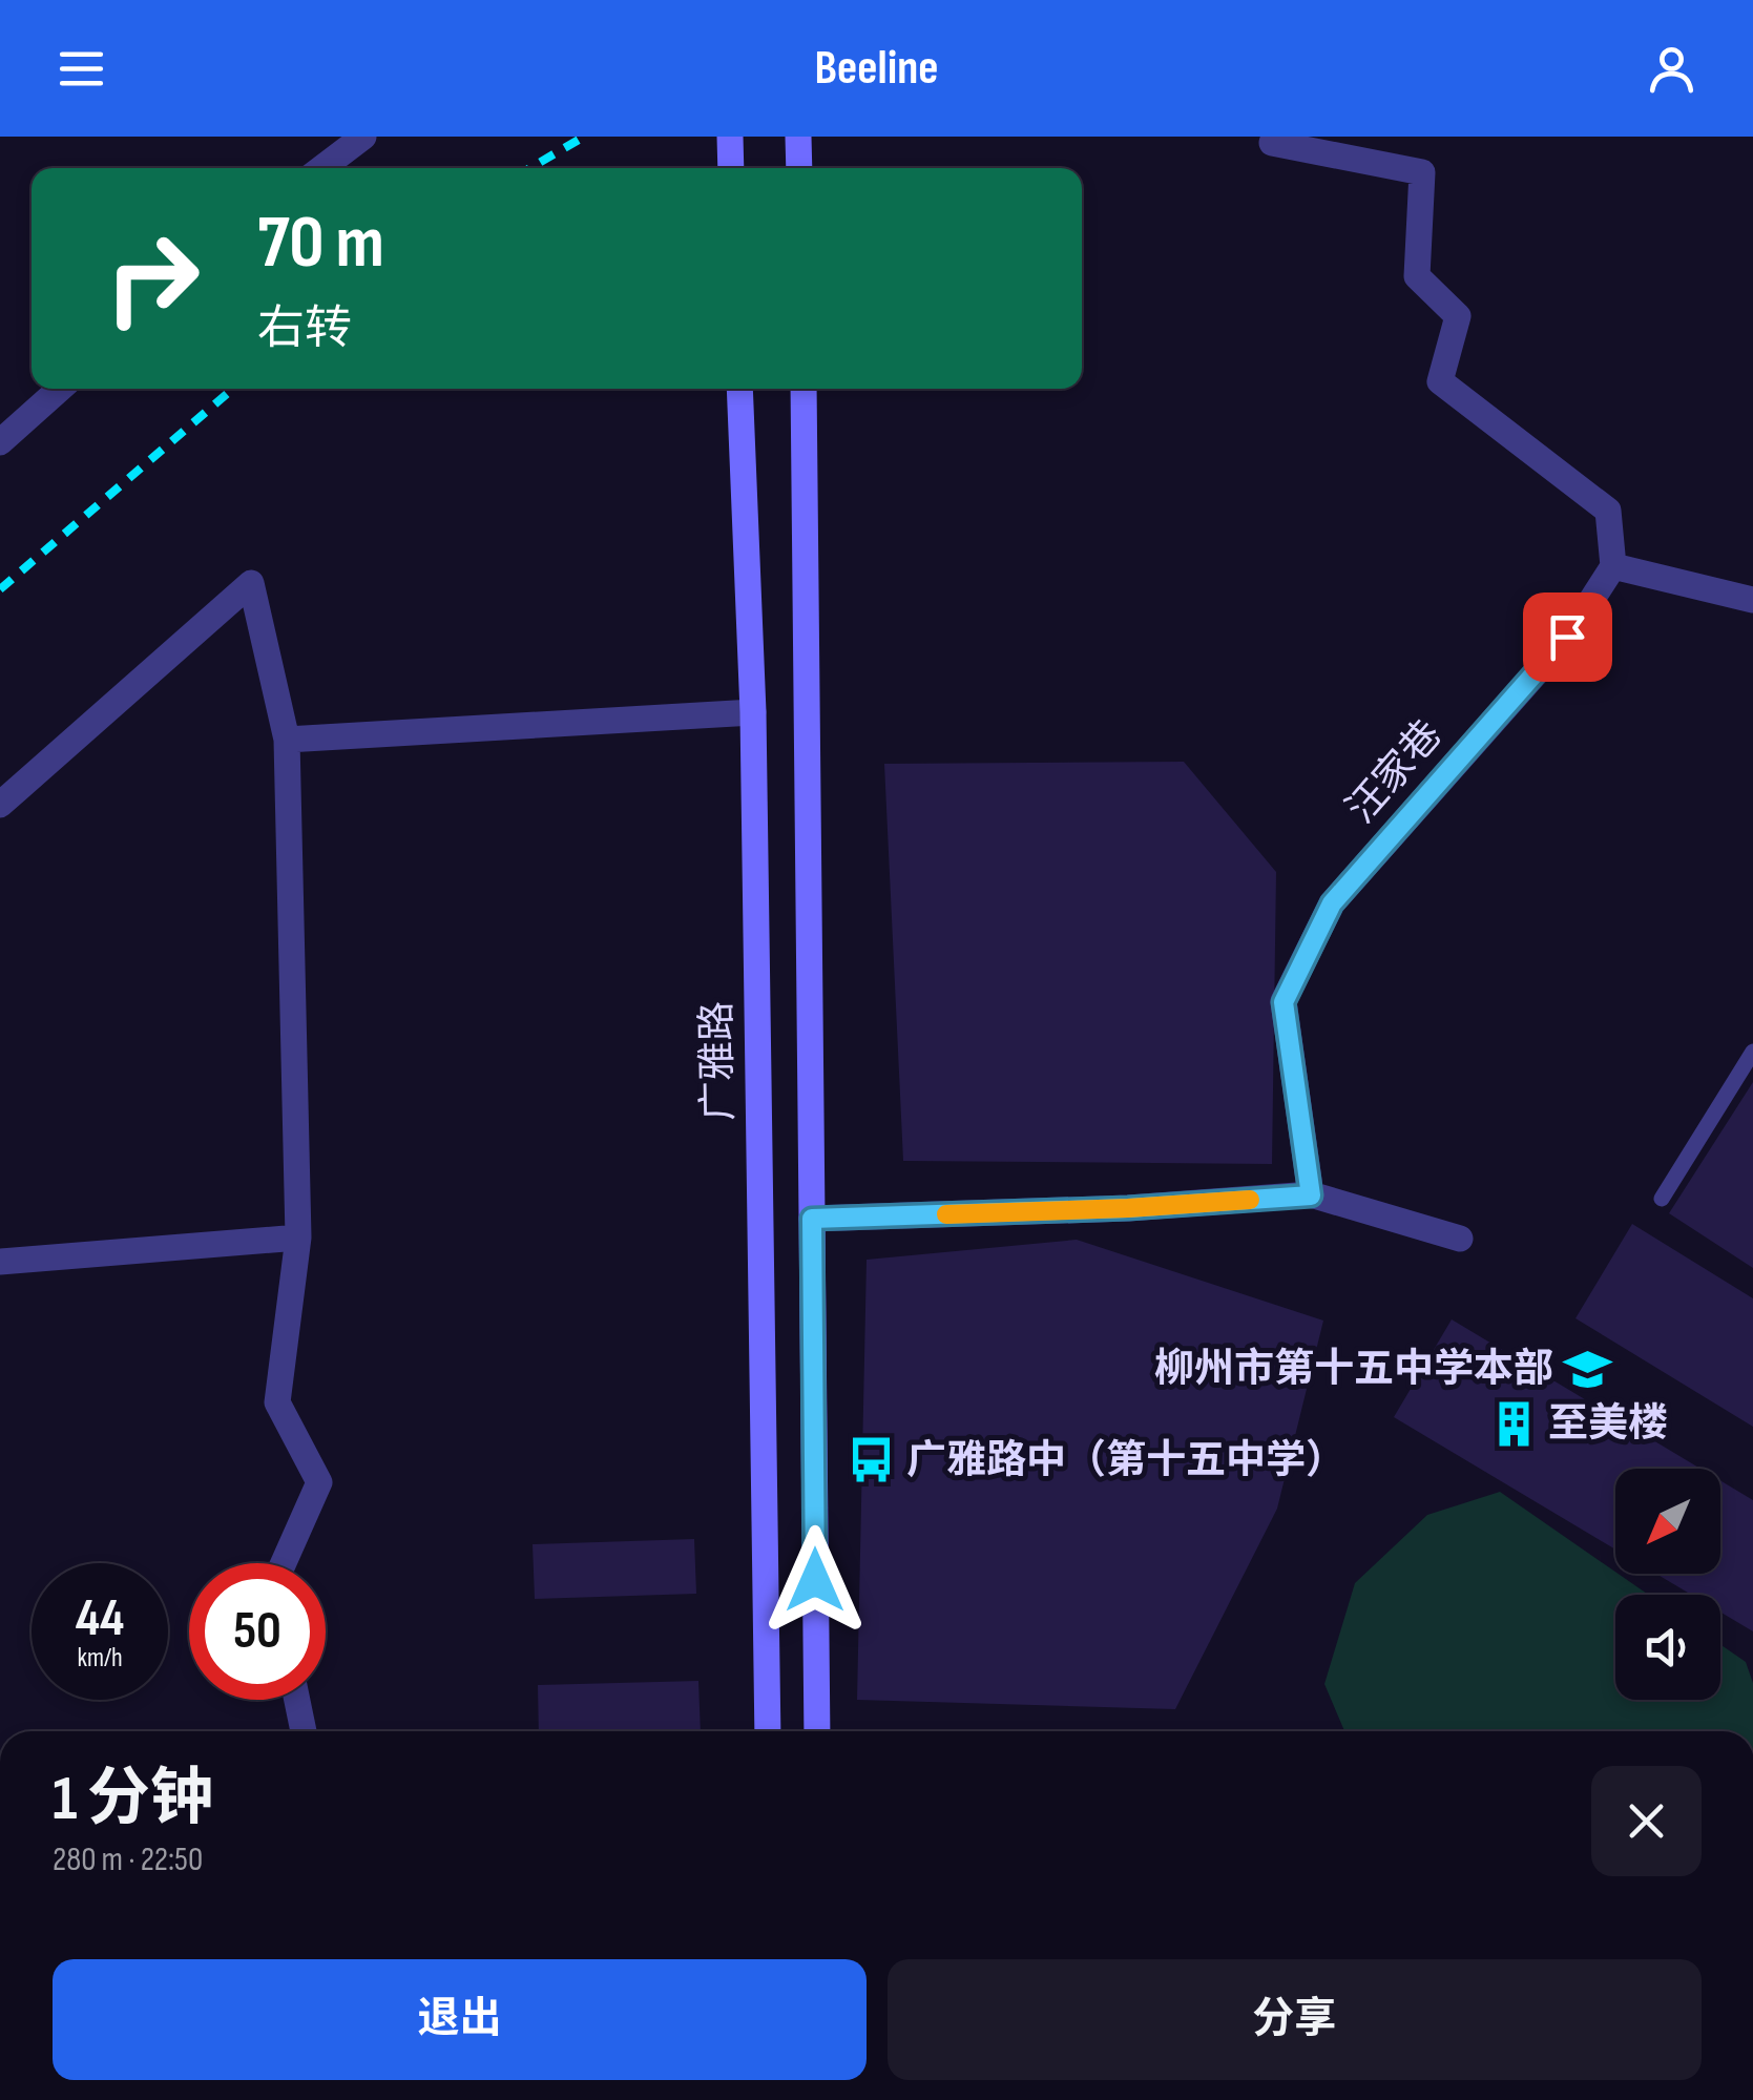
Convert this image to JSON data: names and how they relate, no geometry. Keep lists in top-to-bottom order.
{
  "streets": {
    "main road": ["广雅路"],
    "street": ["汪家巷"]
  },
  "places": {
    "school or university": ["柳州市第十五中学本部"],
    "building": ["至美楼"],
    "bus stop": ["广雅路中（第十五中学）"]
  },
  "north": "bottom left",
  "page": {
    "header": "Beeline",
    "turn": ["70 m", "右转"],
    "speed": "44 km/h",
    "limit": "50",
    "heading": ["1 分钟", "280 m · 22:50"],
    "buttons": ["退出", "分享"]
  }
}
